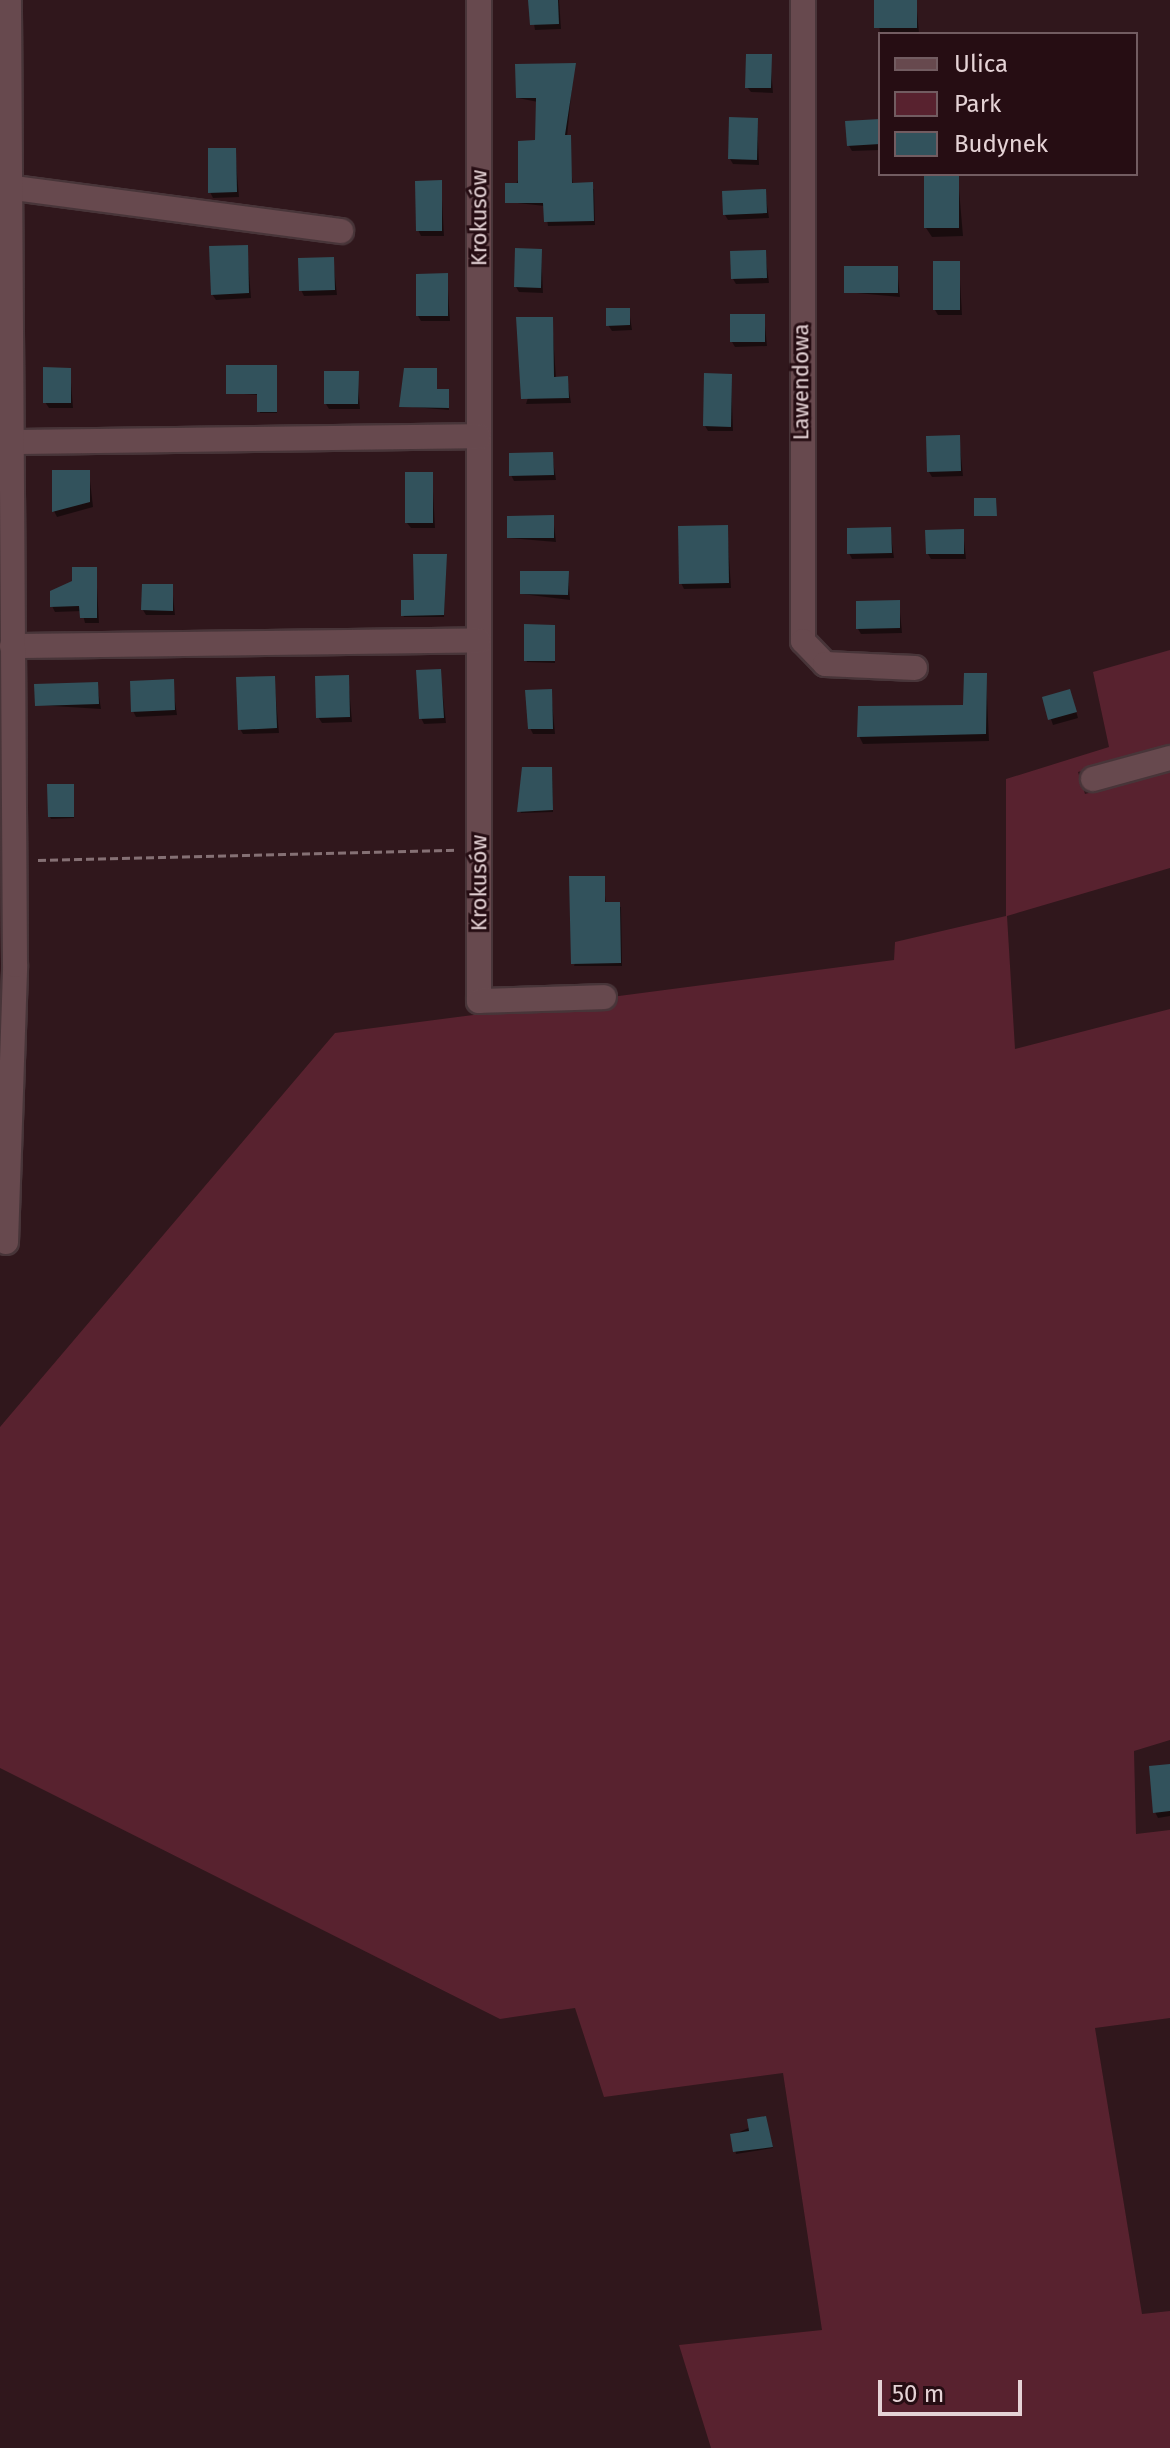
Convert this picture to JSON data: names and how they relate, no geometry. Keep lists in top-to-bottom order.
{
  "streets": {
    "street": ["Krokusów", "Lawendowa"]
  },
  "legend": ["Ulica", "Park", "Budynek"],
  "scale_bar": "50 m"
}
